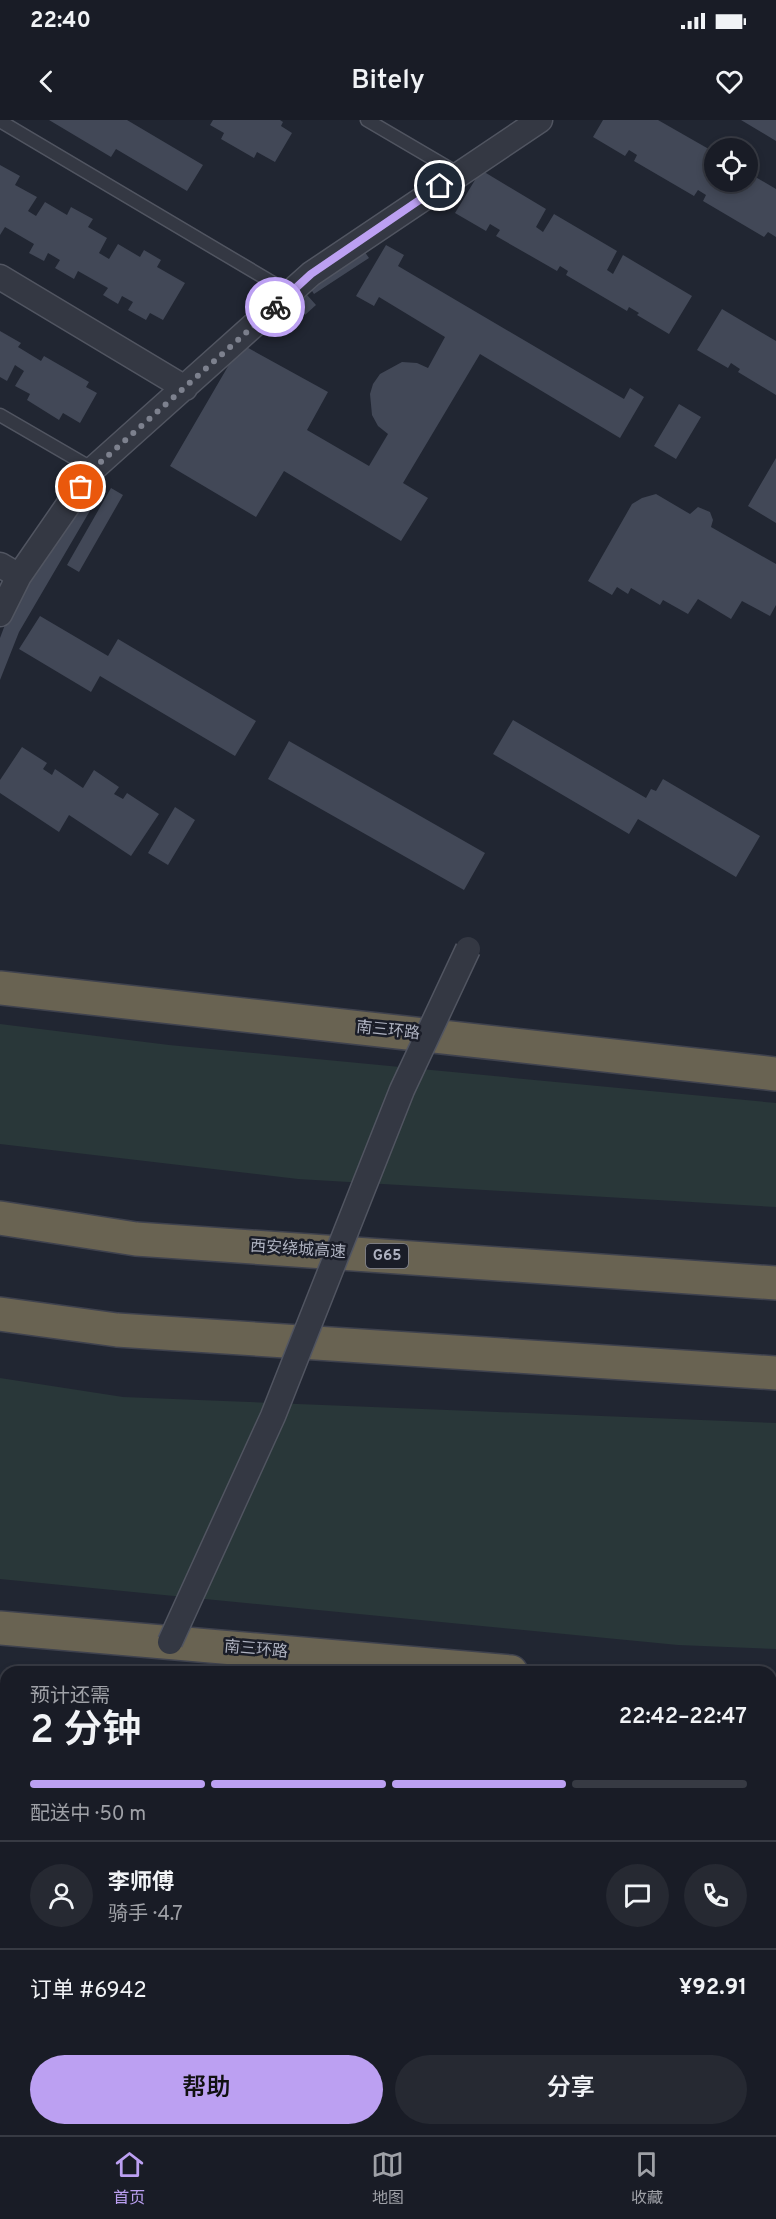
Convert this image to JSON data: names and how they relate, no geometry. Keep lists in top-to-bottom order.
{
  "streets": {
    "highway": ["南三环路", "西安绕城高速", "G65"]
  },
  "page": {
    "status": "22:40",
    "header": "Bitely",
    "heading": ["2 分钟", "预计还需", "22:42–22:47"],
    "panel": [
      "李师傅",
      "骑手 · 4.7",
      "订单 #6942",
      "¥92.91"
    ],
    "bar": "配送中 · 50 m",
    "buttons": ["帮助", "分享"],
    "tabs": ["首页", "地图", "收藏"]
  }
}
